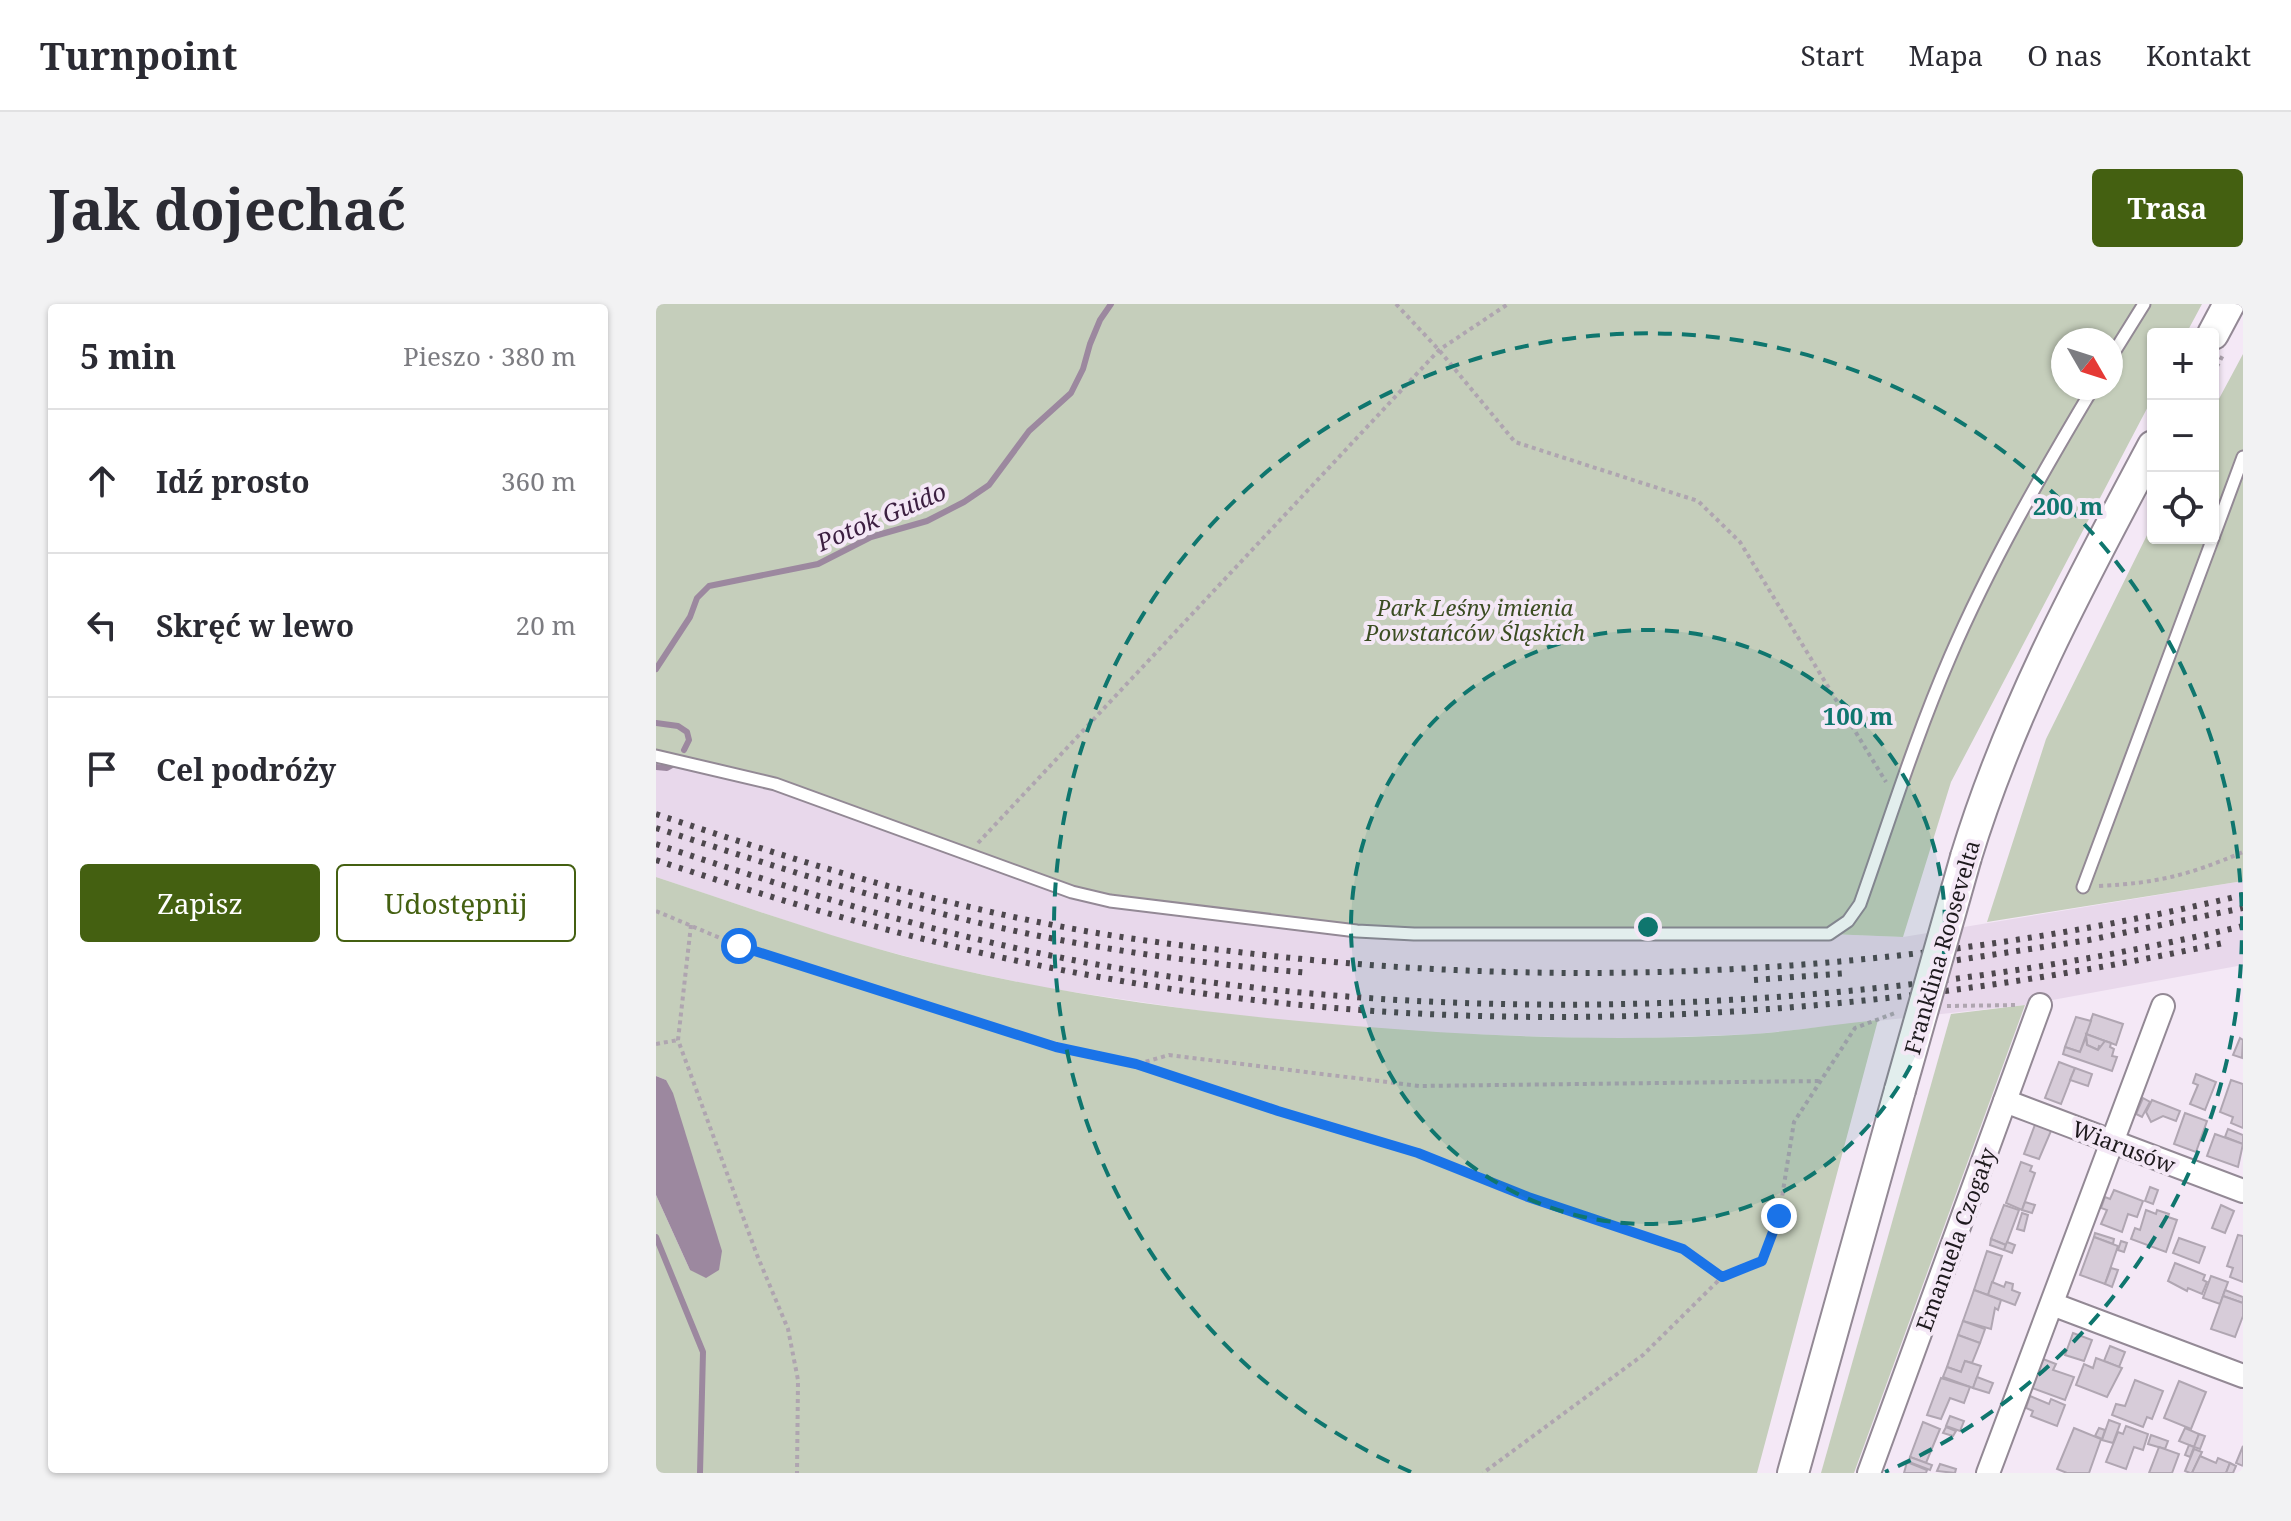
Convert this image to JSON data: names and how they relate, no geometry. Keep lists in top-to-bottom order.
{
  "streets": {
    "street": ["Franklina Roosevelta", "Wiarusów", "Emanuela Czogały"]
  },
  "crossings": [
    ["Wiarusów", "Emanuela Czogały"]
  ],
  "water": ["Potok Guido"],
  "parks": ["Park Leśny imienia Powstańców Śląskich"],
  "north": "bottom right",
  "page": {
    "header": "Turnpoint",
    "nav": [
      "Start",
      "Mapa",
      "O nas",
      "Kontakt"
    ],
    "buttons": [
      "Trasa",
      ["Zapisz", "Udostępnij"]
    ],
    "title": "Jak dojechać",
    "heading": ["5 min", "Pieszo · 380 m"],
    "map_buttons": ["+", "−"],
    "list": [
      ["Idź prosto", "360 m"],
      ["Skręć w lewo", "20 m"],
      "Cel podróży"
    ]
  },
  "rings": ["200 m", "100 m"]
}
